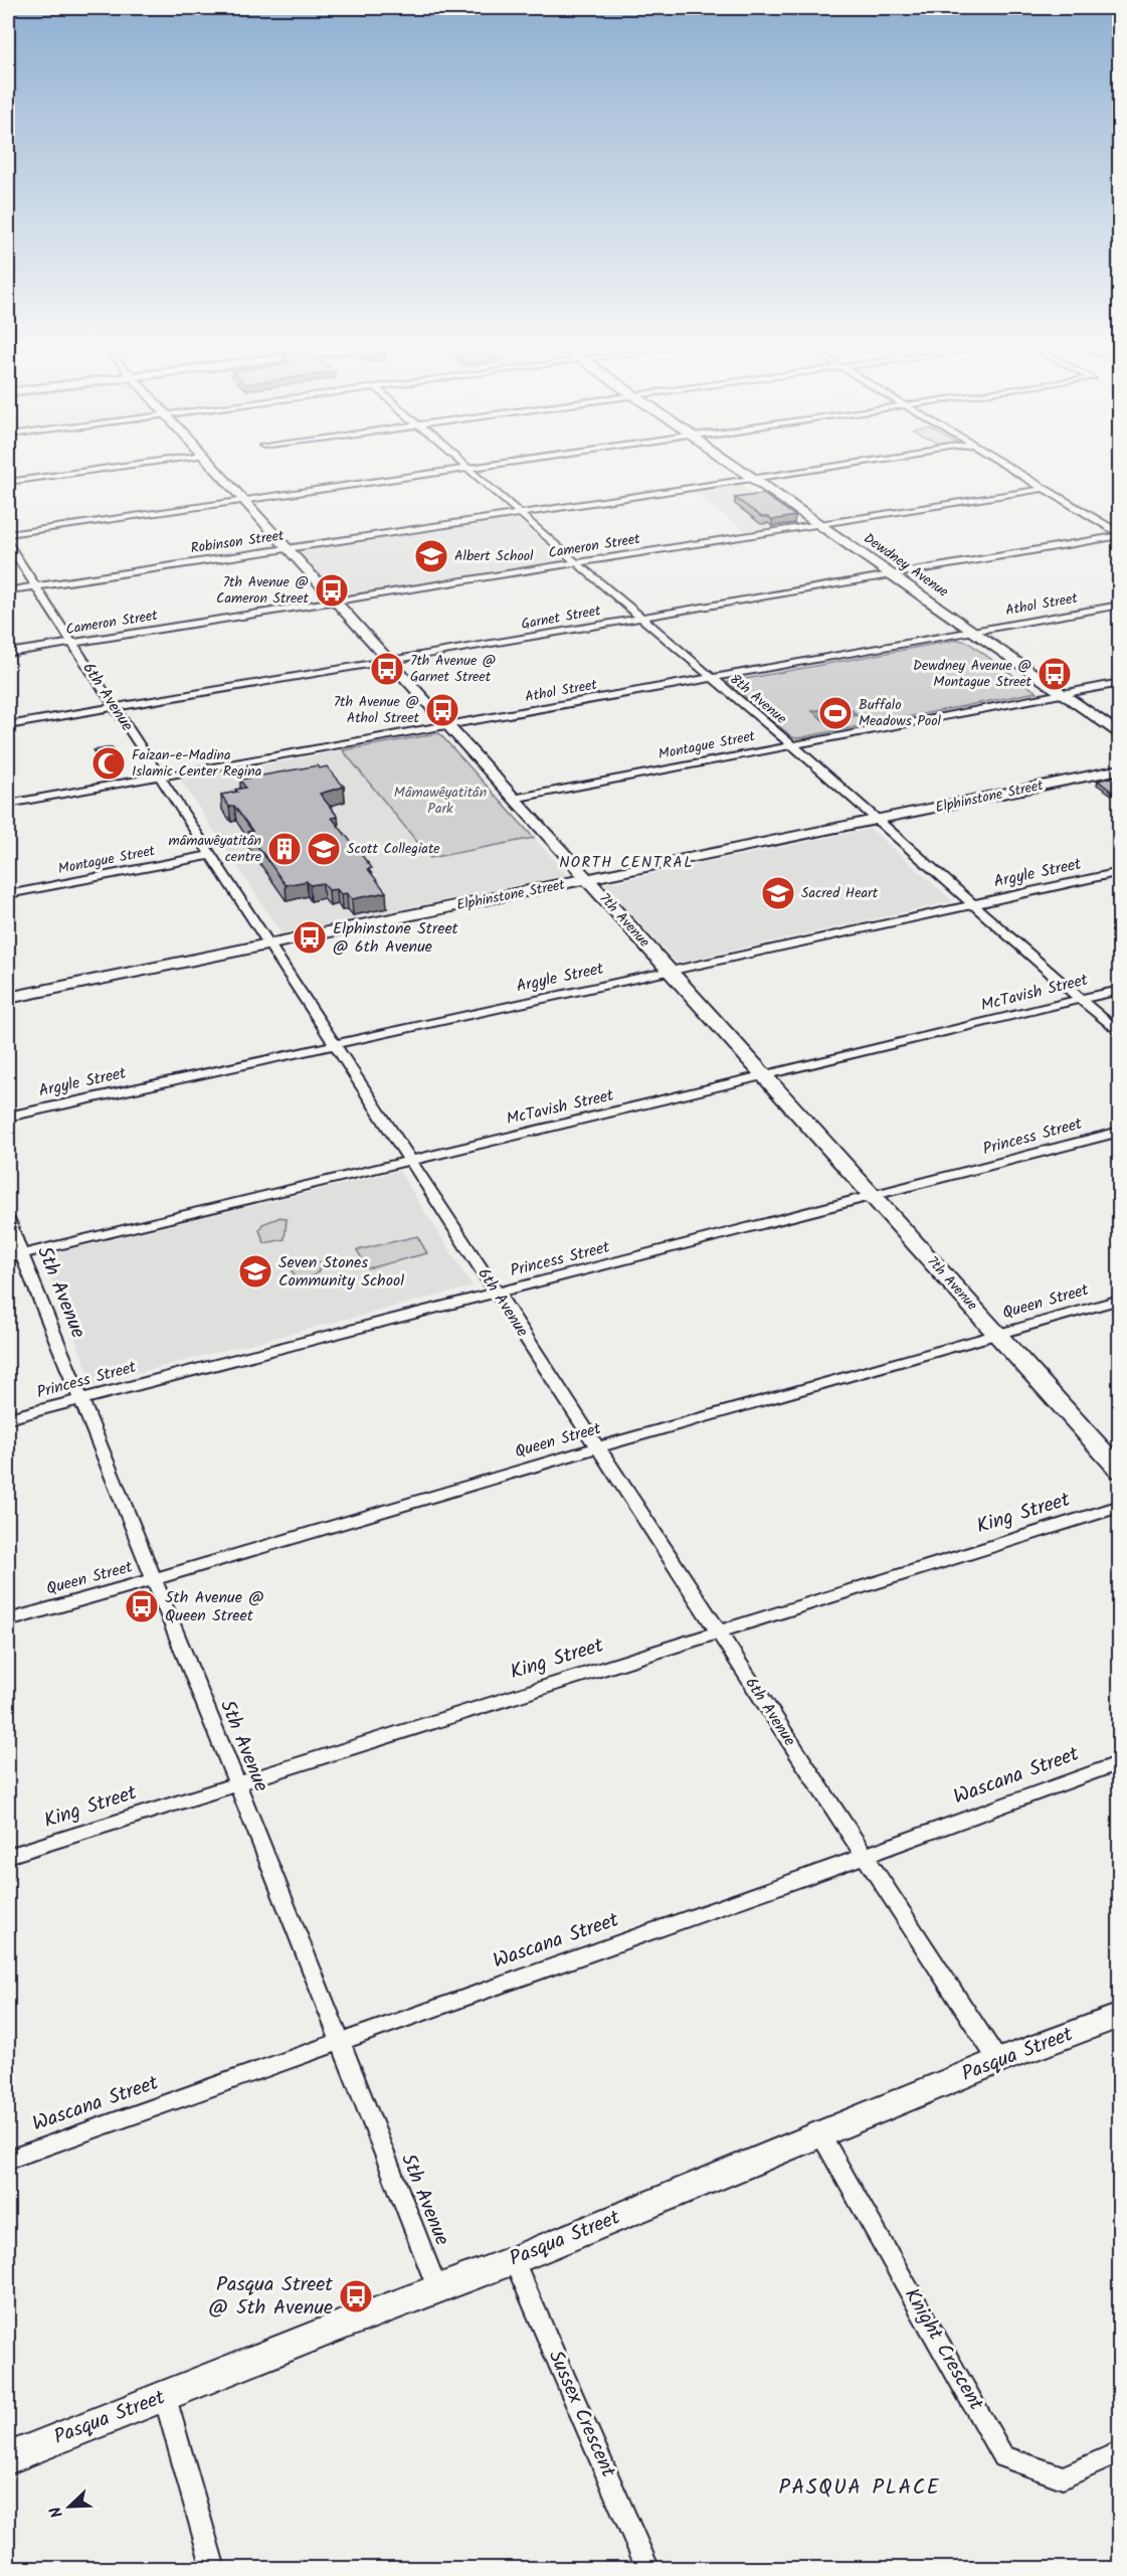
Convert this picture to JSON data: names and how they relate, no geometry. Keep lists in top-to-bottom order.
{
  "streets": {
    "street": [
      "Robinson Street",
      "Cameron Street",
      "Dewdney Avenue",
      "Athol Street",
      "Garnet Street",
      "6th Avenue",
      "8th Avenue",
      "Montague Street",
      "Elphinstone Street",
      "Argyle Street",
      "7th Avenue",
      "McTavish Street",
      "Princess Street",
      "5th Avenue",
      "Queen Street",
      "King Street",
      "Wascana Street",
      "Pasqua Street",
      "Knight Crescent",
      "Sussex Crescent"
    ]
  },
  "crossings": [
    ["Robinson Street", "Dewdney Avenue"],
    ["Robinson Street", "6th Avenue"],
    ["Robinson Street", "8th Avenue"],
    ["Robinson Street", "7th Avenue"],
    ["Cameron Street", "Dewdney Avenue"],
    ["Cameron Street", "6th Avenue"],
    ["Cameron Street", "8th Avenue"],
    ["Cameron Street", "7th Avenue"],
    ["Dewdney Avenue", "Athol Street"],
    ["Dewdney Avenue", "Garnet Street"],
    ["Dewdney Avenue", "Montague Street"],
    ["Athol Street", "6th Avenue"],
    ["Athol Street", "8th Avenue"],
    ["Athol Street", "7th Avenue"],
    ["Garnet Street", "6th Avenue"],
    ["Garnet Street", "8th Avenue"],
    ["Garnet Street", "7th Avenue"],
    ["6th Avenue", "Montague Street"],
    ["6th Avenue", "Elphinstone Street"],
    ["6th Avenue", "Argyle Street"],
    ["6th Avenue", "McTavish Street"],
    ["6th Avenue", "Princess Street"],
    ["6th Avenue", "Queen Street"],
    ["6th Avenue", "King Street"],
    ["6th Avenue", "Wascana Street"],
    ["6th Avenue", "Pasqua Street"],
    ["8th Avenue", "Montague Street"],
    ["8th Avenue", "Elphinstone Street"],
    ["8th Avenue", "Argyle Street"],
    ["8th Avenue", "McTavish Street"],
    ["Montague Street", "7th Avenue"],
    ["Elphinstone Street", "7th Avenue"],
    ["Argyle Street", "7th Avenue"],
    ["7th Avenue", "McTavish Street"],
    ["7th Avenue", "Princess Street"],
    ["7th Avenue", "Queen Street"],
    ["McTavish Street", "5th Avenue"],
    ["Princess Street", "5th Avenue"],
    ["5th Avenue", "Queen Street"],
    ["5th Avenue", "King Street"],
    ["5th Avenue", "Wascana Street"],
    ["5th Avenue", "Pasqua Street"],
    ["Pasqua Street", "Knight Crescent"],
    ["Pasqua Street", "Sussex Crescent"]
  ],
  "districts": ["NORTH CENTRAL", "PASQUA PLACE"],
  "parks": ["Mâmawêyatitân Park"],
  "places": {
    "school or university": [
      "Albert School",
      "Scott Collegiate",
      "Sacred Heart",
      "Seven Stones Community School"
    ],
    "bus stop": [
      "7th Avenue @ Cameron Street",
      "7th Avenue @ Garnet Street",
      "Dewdney Avenue @ Montague Street",
      "7th Avenue @ Athol Street",
      "Elphinstone Street @ 6th Avenue",
      "5th Avenue @ Queen Street",
      "Pasqua Street @ 5th Avenue"
    ],
    "sports": ["Buffalo Meadows Pool"],
    "mosque": ["Faizan-e-Madina Islamic Center Regina"],
    "building": ["mâmawêyatitân centre"]
  },
  "north": "bottom left"
}
